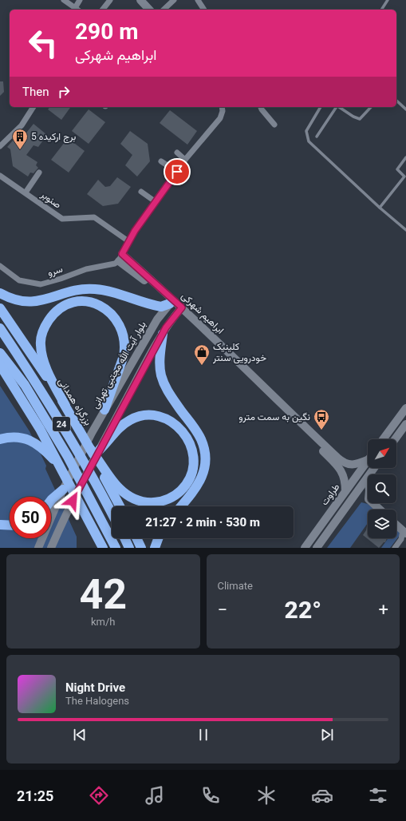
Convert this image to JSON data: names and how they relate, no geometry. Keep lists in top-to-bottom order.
{
  "streets": {
    "highway": ["بزرگراه همدانی", "24"],
    "main road": ["ابراهیم شهرکی", "بلوار آیت الله مجتبی تهرانی", "طراوت"],
    "street": ["صنوبر", "سرو"]
  },
  "crossings": [
    ["سرو", "ابراهیم شهرکی"],
    ["ابراهیم شهرکی", "بلوار آیت الله مجتبی تهرانی"],
    ["ابراهیم شهرکی", "طراوت"]
  ],
  "places": {
    "building": ["برج ارکیده 5"],
    "shop": ["کلینیک خودرویی سنتر"],
    "bus stop": ["نگین به سمت مترو"]
  },
  "north": "top right",
  "page": {
    "turn": ["290 m", "ابراهیم شهرکی"],
    "then": "Then",
    "limit": "50",
    "trip": "21:27 · 2 min · 530 m",
    "tile": [
      ["42", "km/h"],
      "Climate"
    ],
    "heat": ["−", "22°", "+"],
    "song": ["Night Drive", "The Halogens"],
    "tabs": "21:25"
  }
}
